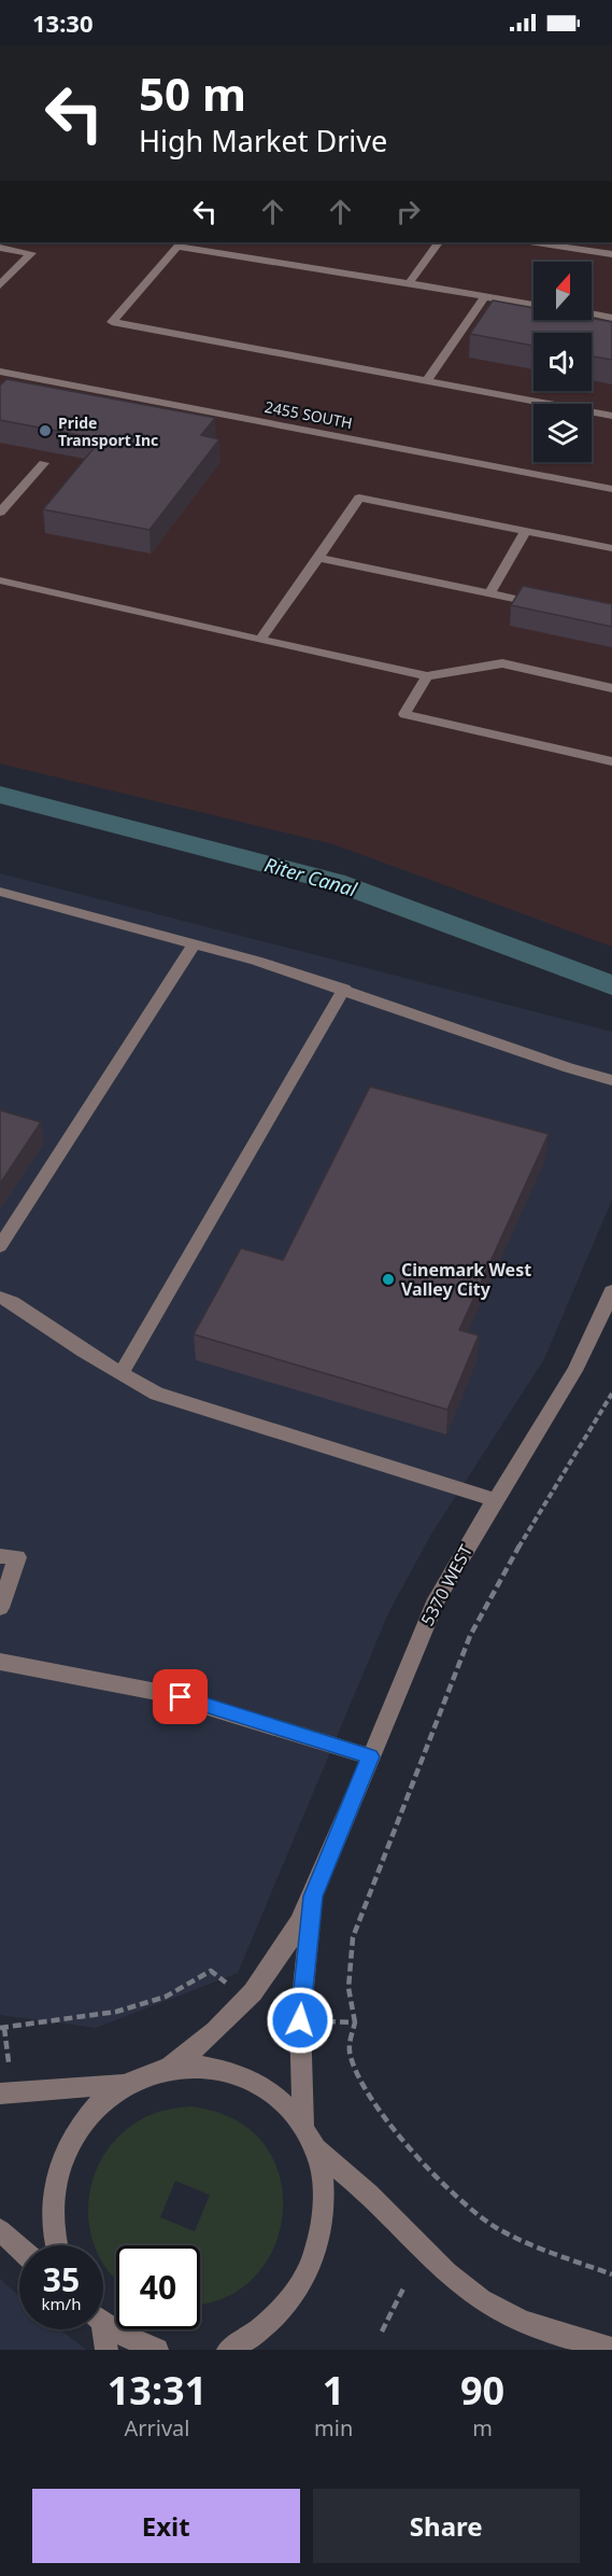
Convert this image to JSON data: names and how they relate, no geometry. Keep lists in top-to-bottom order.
{
  "streets": {
    "street": ["2455 SOUTH", "5370 WEST"]
  },
  "water": ["Riter Canal"],
  "places": ["Pride Transport Inc", "Cinemark West Valley City"],
  "north": "top",
  "page": {
    "status": "13:30",
    "turn": ["50 m", "High Market Drive"],
    "speed": "35 km/h",
    "limit": "40",
    "eta": [
      "13:31",
      "Arrival",
      "1",
      "min",
      "90",
      "m"
    ],
    "buttons": ["Exit", "Share"]
  }
}
